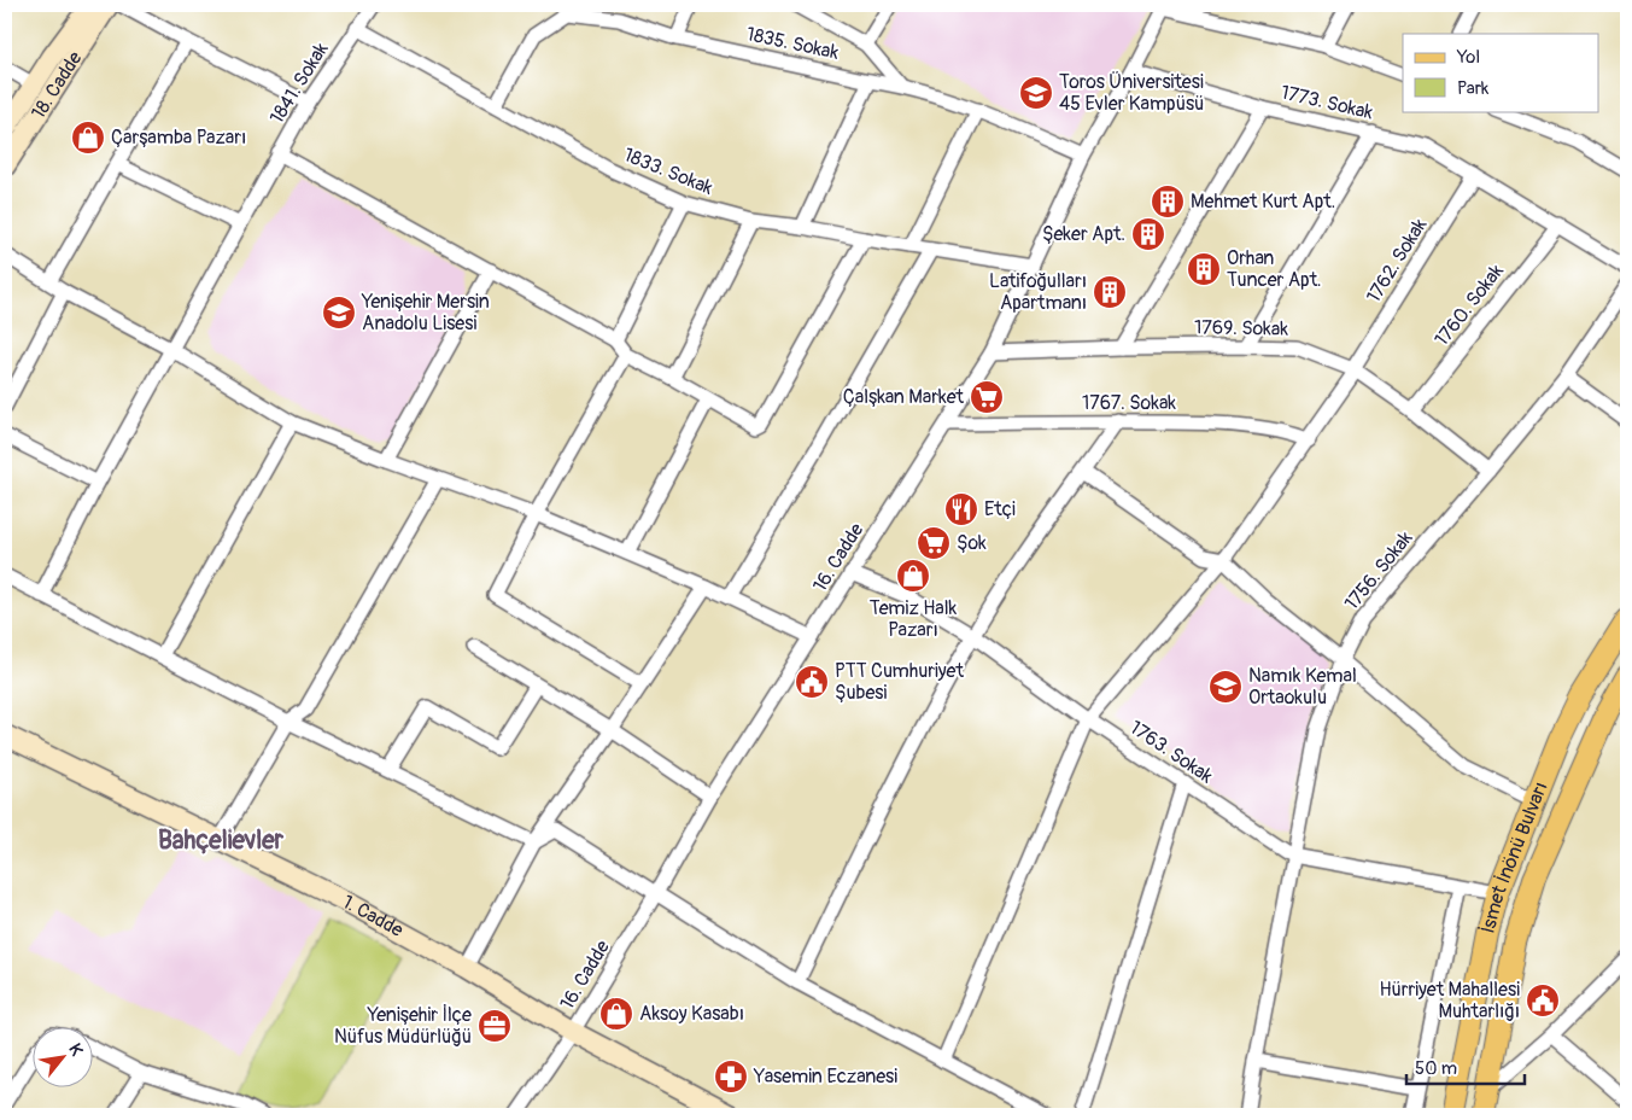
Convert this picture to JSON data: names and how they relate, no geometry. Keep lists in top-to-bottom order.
{
  "streets": {
    "main road": ["İsmet İnönü Bulvarı"],
    "street": [
      "1835. Sokak",
      "1841. Sokak",
      "18. Cadde",
      "1773. Sokak",
      "1833. Sokak",
      "1762. Sokak",
      "1760. Sokak",
      "1769. Sokak",
      "1767. Sokak",
      "16. Cadde",
      "1756. Sokak",
      "1763. Sokak",
      "1. Cadde"
    ]
  },
  "crossings": [
    ["1835. Sokak", "1833. Sokak"],
    ["1835. Sokak", "16. Cadde"],
    ["1841. Sokak", "1833. Sokak"],
    ["1773. Sokak", "1762. Sokak"],
    ["1773. Sokak", "1760. Sokak"],
    ["1773. Sokak", "16. Cadde"],
    ["1833. Sokak", "16. Cadde"],
    ["1762. Sokak", "1769. Sokak"],
    ["1762. Sokak", "1767. Sokak"],
    ["1762. Sokak", "1763. Sokak"],
    ["1760. Sokak", "1769. Sokak"],
    ["1769. Sokak", "16. Cadde"],
    ["1769. Sokak", "1756. Sokak"],
    ["1767. Sokak", "16. Cadde"],
    ["16. Cadde", "1763. Sokak"],
    ["16. Cadde", "1. Cadde"],
    ["1756. Sokak", "1763. Sokak"],
    ["1763. Sokak", "İsmet İnönü Bulvarı"]
  ],
  "districts": ["Bahçelievler"],
  "places": {
    "school or university": ["Toros Üniversitesi 45 Evler Kampüsü", "Yenişehir Mersin Anadolu Lisesi", "Namık Kemal Ortaokulu"],
    "shop": ["Çarşamba Pazarı", "Temiz Halk Pazarı", "Aksoy Kasabı"],
    "building": [
      "Mehmet Kurt Apt.",
      "Şeker Apt.",
      "Orhan Tuncer Apt.",
      "Latifoğulları Apartmanı"
    ],
    "supermarket": ["Çalşkan Market", "Şok"],
    "restaurant": ["Etçi"],
    "public building": ["PTT Cumhuriyet Şubesi", "Hürriyet Mahallesi Muhtarlığı"],
    "office": ["Yenişehir İlçe Nüfus Müdürlüğü"],
    "pharmacy": ["Yasemin Eczanesi"]
  },
  "legend": ["Yol", "Park"],
  "scale_bar": "50 m",
  "north": "top right"
}
